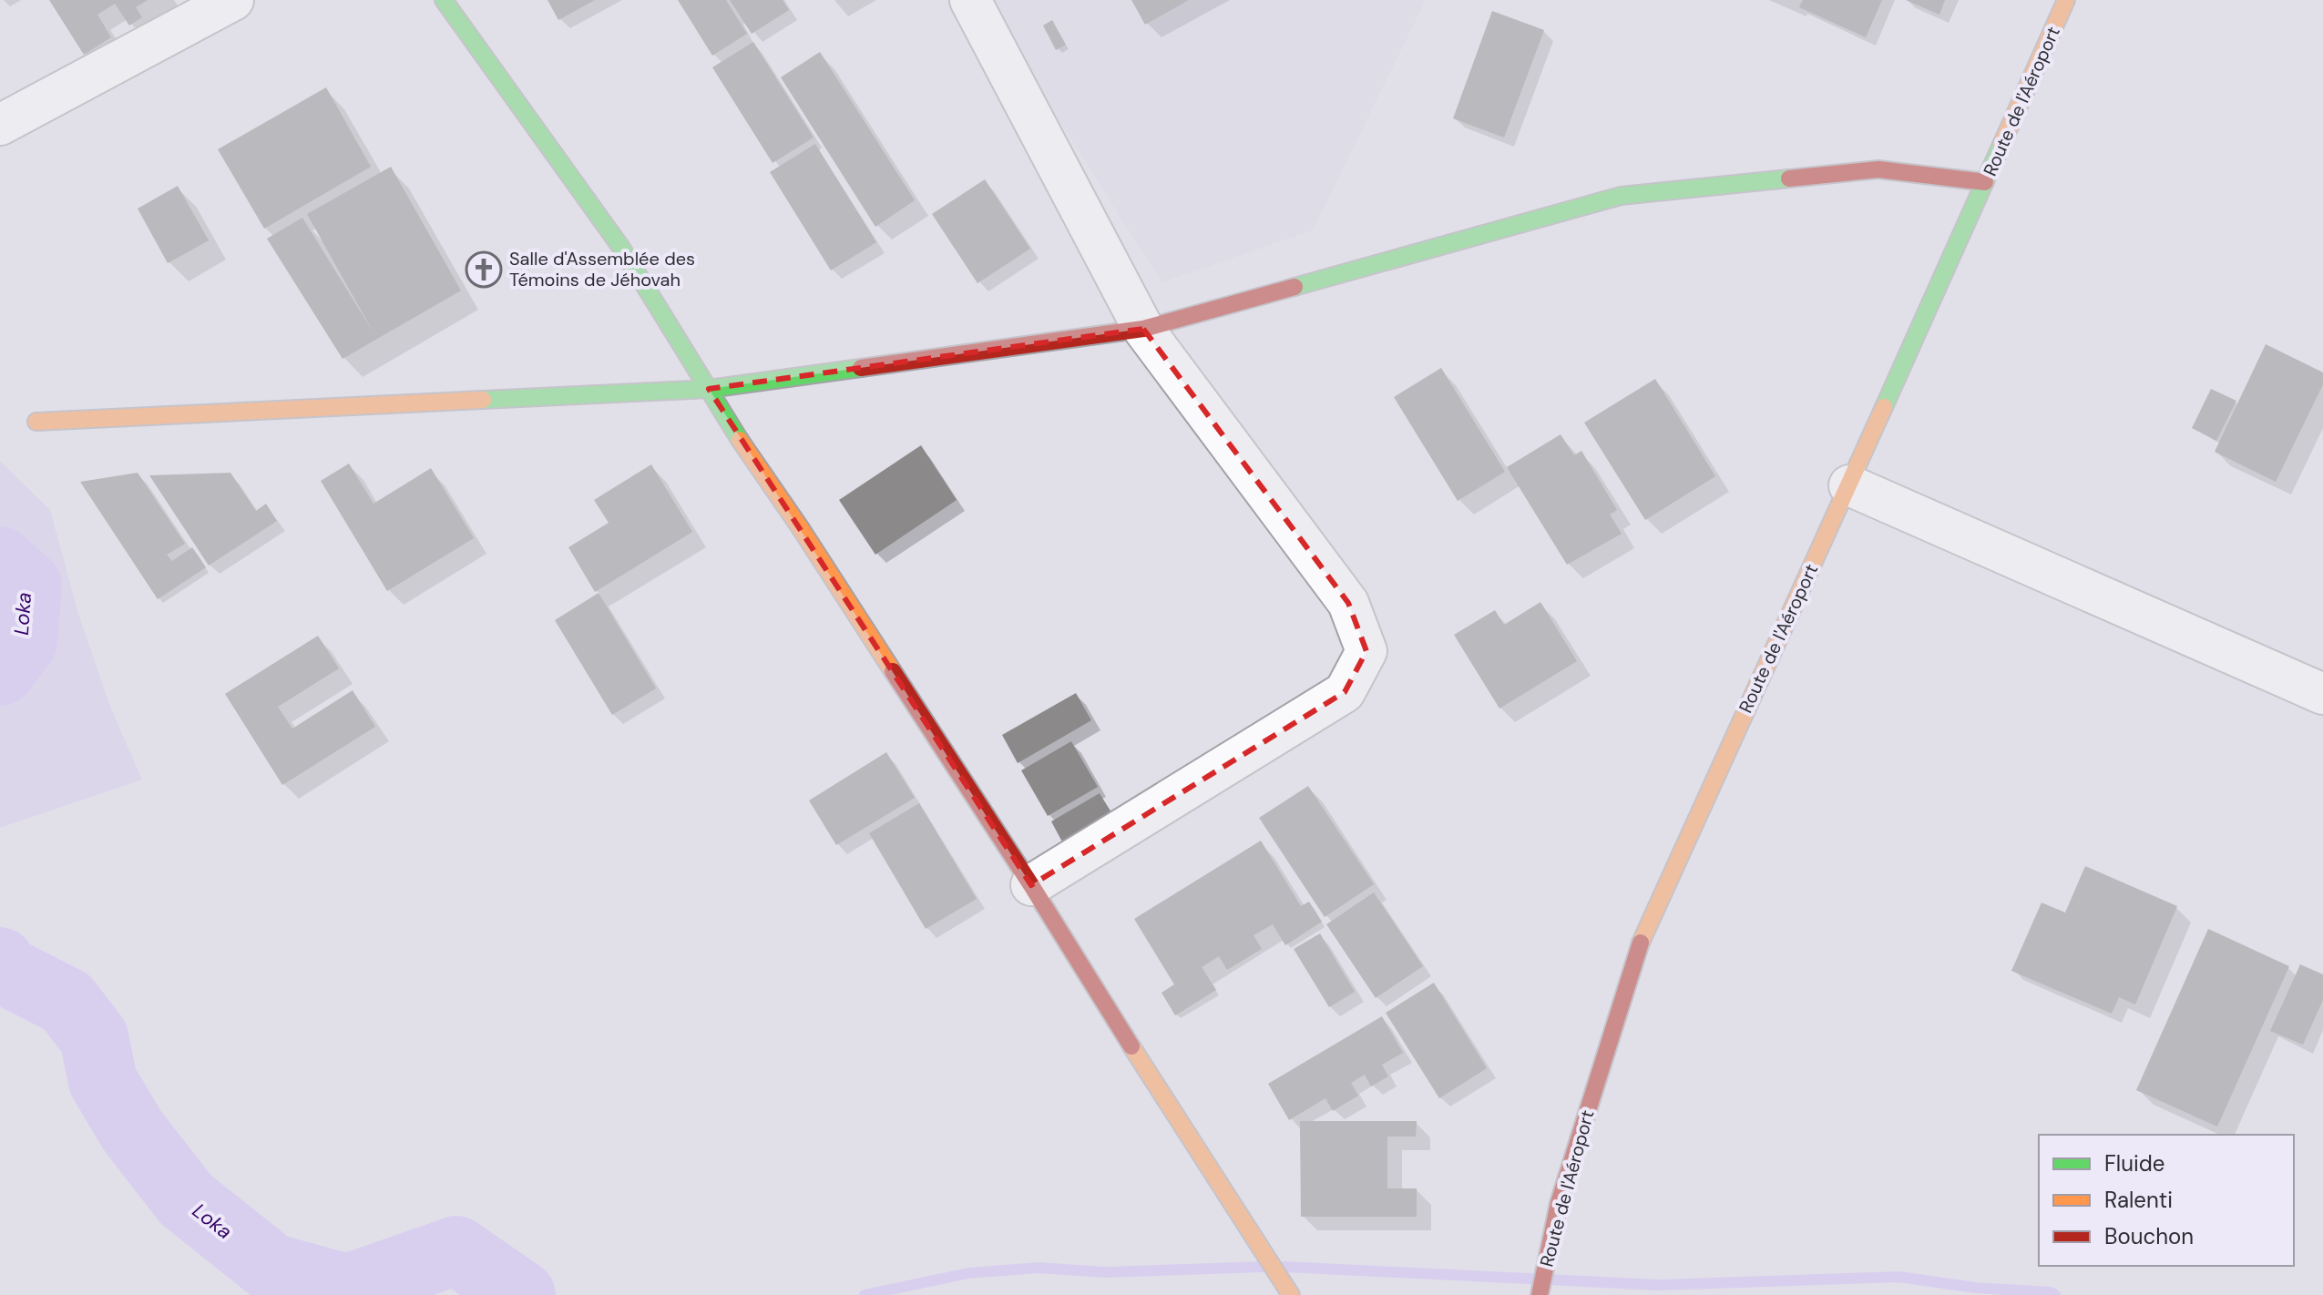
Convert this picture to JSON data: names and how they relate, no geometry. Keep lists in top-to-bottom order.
{
  "streets": {
    "street": ["Route de l'Aéroport"]
  },
  "water": ["Loka"],
  "places": {
    "church": ["Salle d'Assemblée des Témoins de Jéhovah"]
  },
  "legend": ["Fluide", "Ralenti", "Bouchon"]
}
